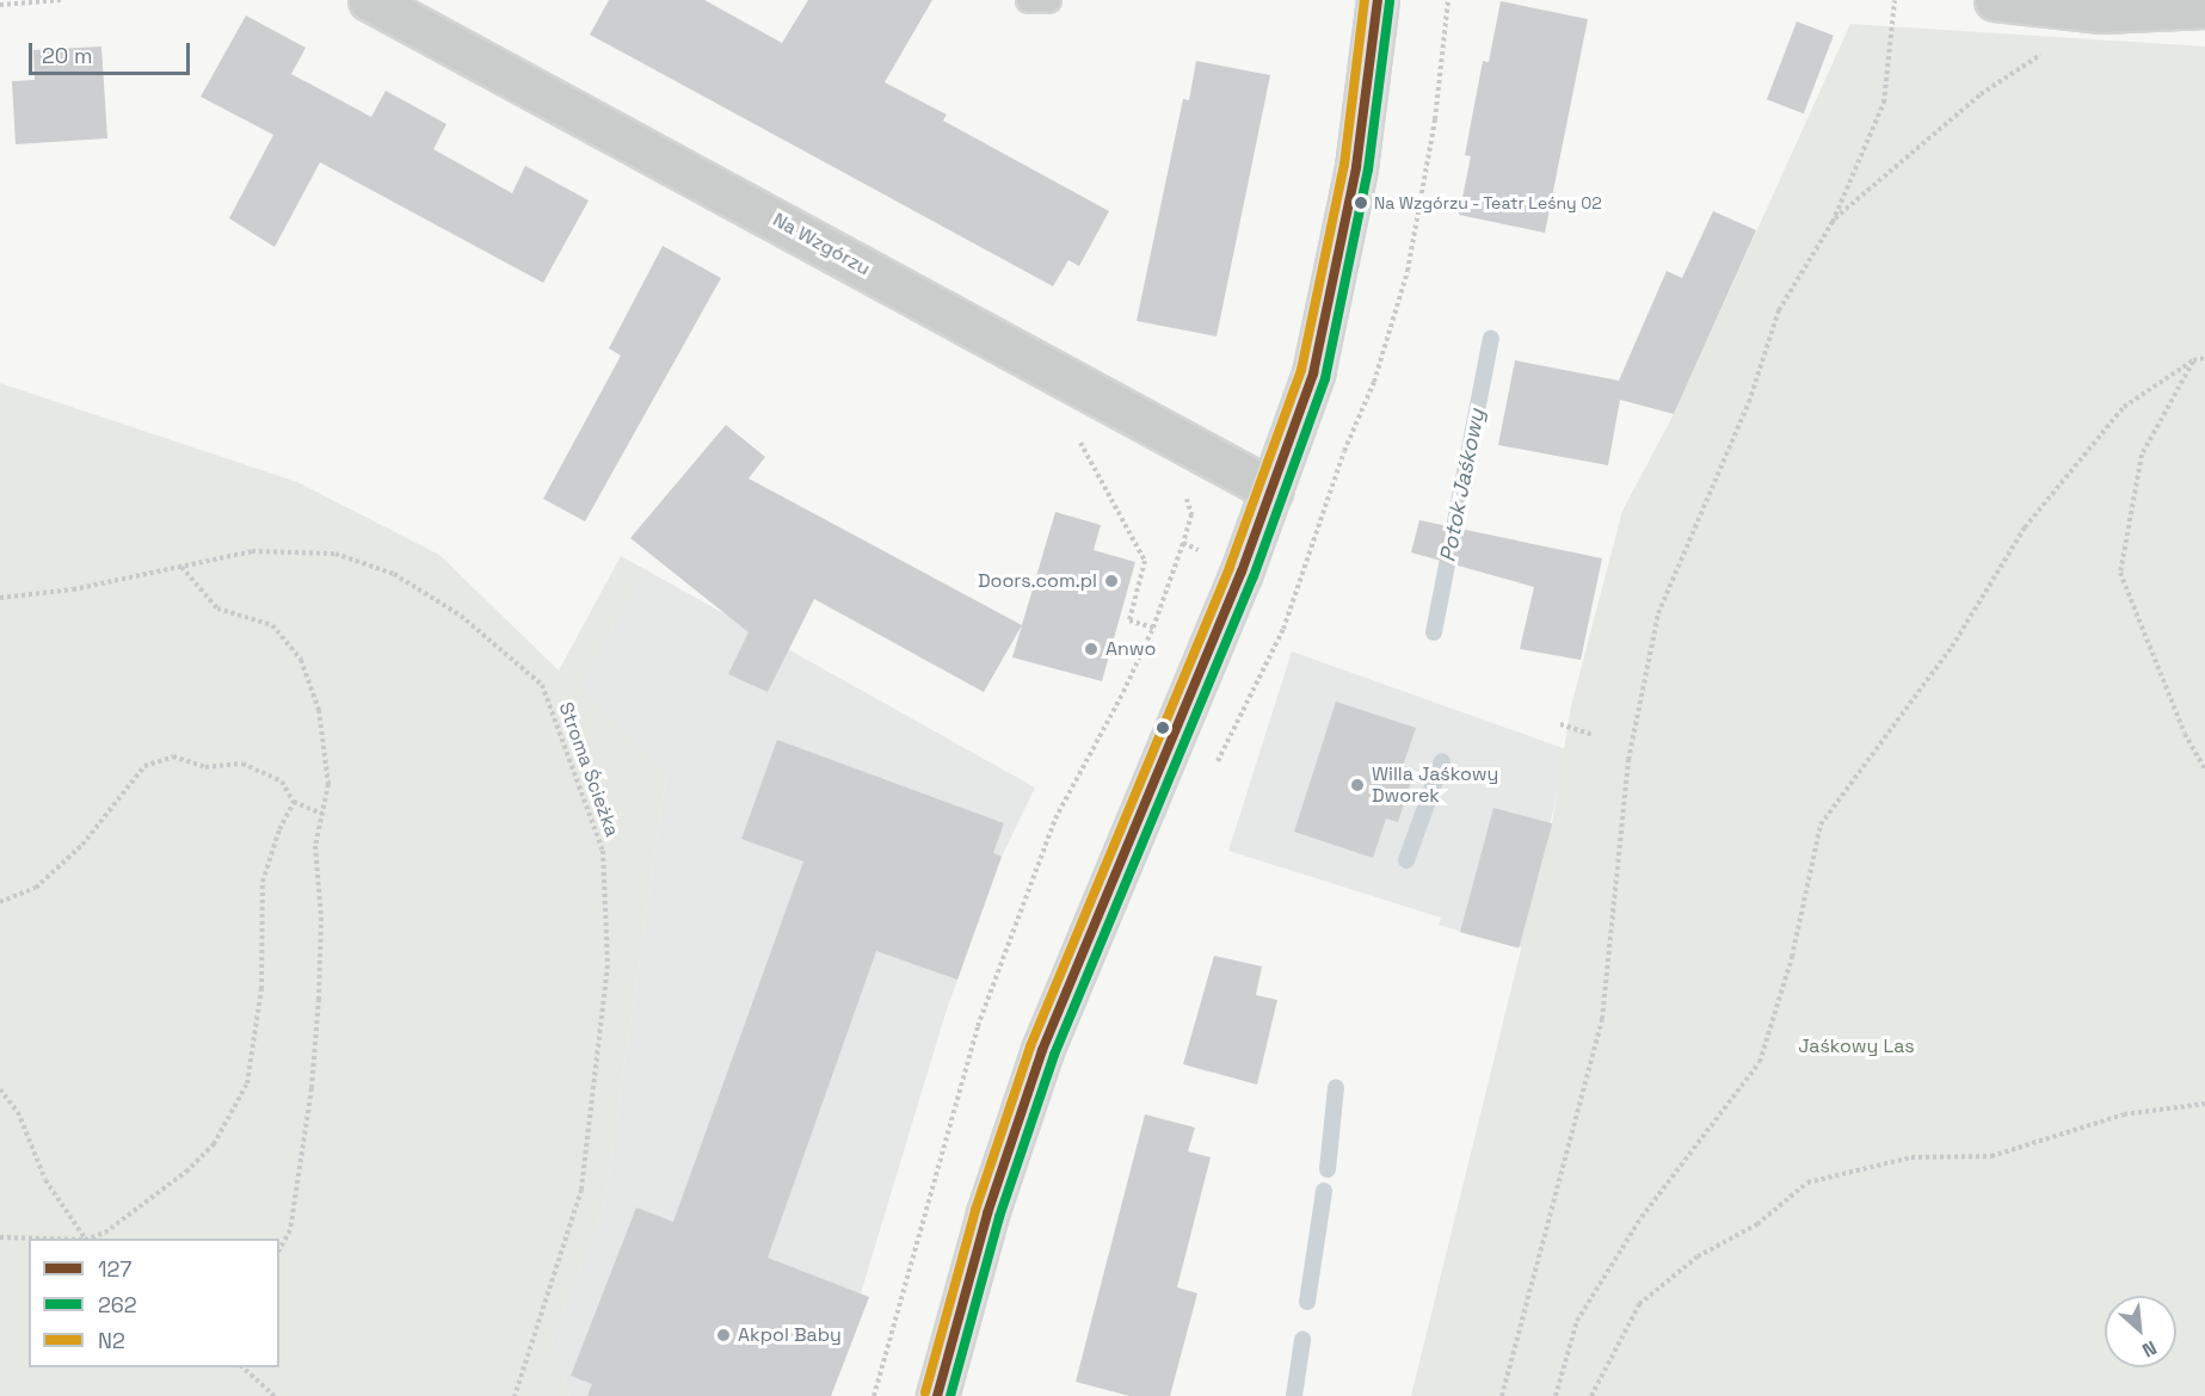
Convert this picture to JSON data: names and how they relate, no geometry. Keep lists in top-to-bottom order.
{
  "streets": {
    "street": ["Na Wzgórzu"],
    "path": ["Stroma Ścieżka"]
  },
  "water": ["Potok Jaśkowy"],
  "parks": ["Jaśkowy Las"],
  "places": [
    "Na Wzgórzu - Teatr Leśny 02",
    "Doors.com.pl",
    "Anwo",
    "Willa Jaśkowy Dworek",
    "Akpol Baby"
  ],
  "lines": ["transit line 127", "transit line N2", "transit line 262"],
  "legend": ["127", "262", "N2"],
  "scale_bar": "20 m",
  "north": "bottom right"
}
